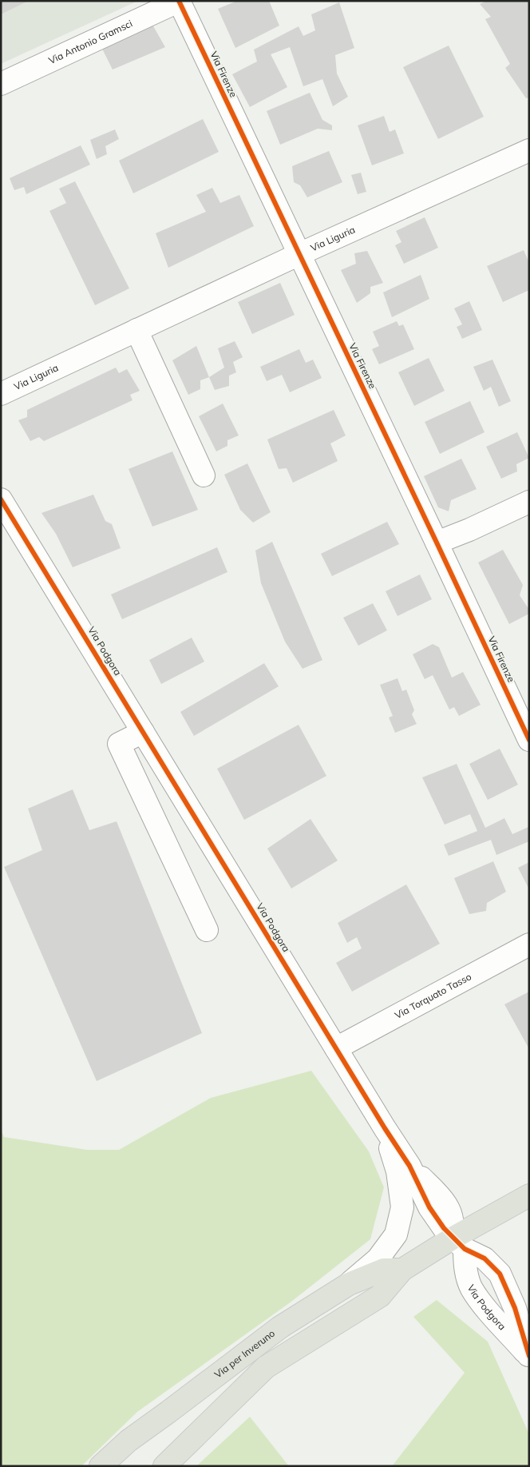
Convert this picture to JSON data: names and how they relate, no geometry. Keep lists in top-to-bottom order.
{
  "streets": {
    "main road": ["Via per Inveruno"],
    "street": [
      "Via Antonio Gramsci",
      "Via Firenze",
      "Via Liguria",
      "Via Podgora",
      "Via Torquato Tasso"
    ]
  },
  "crossings": [
    ["Via Antonio Gramsci", "Via Firenze"],
    ["Via Firenze", "Via Liguria"],
    ["Via Podgora", "Via Torquato Tasso"]
  ]
}
